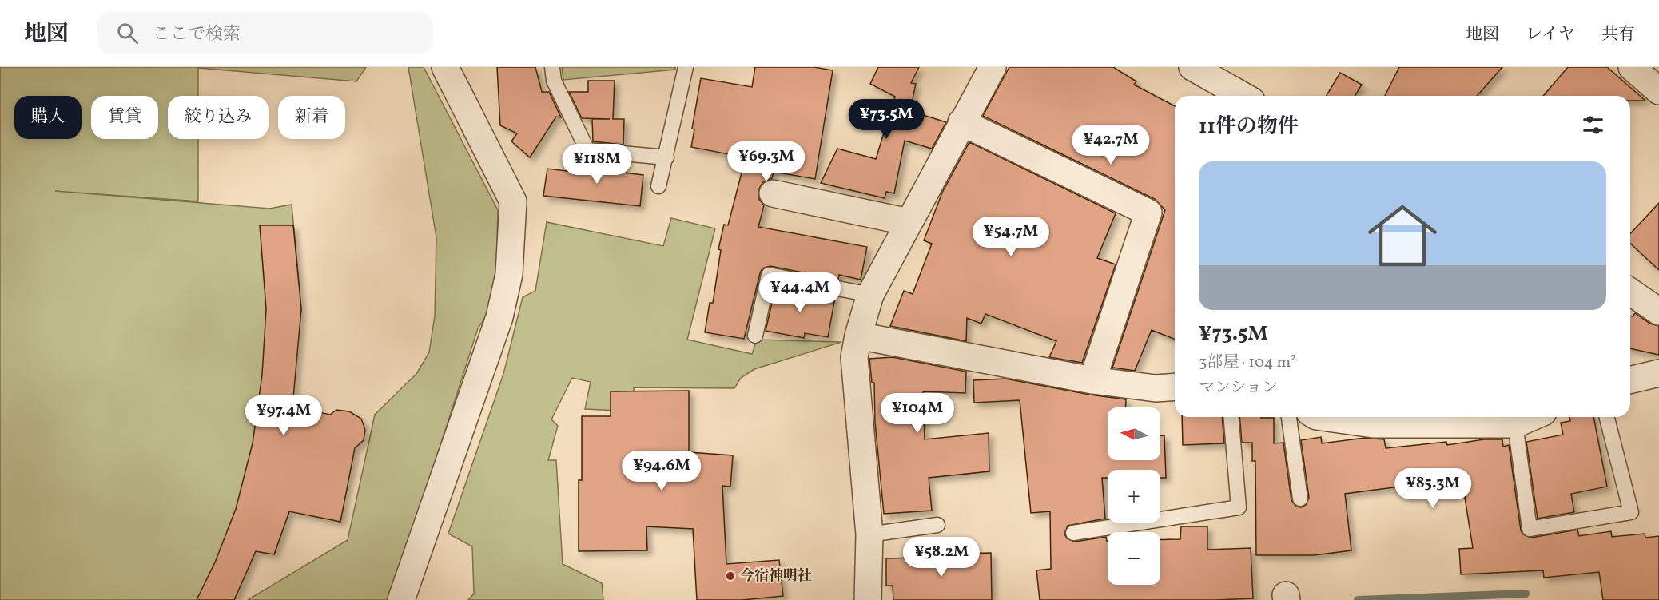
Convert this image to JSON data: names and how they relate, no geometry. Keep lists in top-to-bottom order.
{
  "places": ["今宿神明社"],
  "north": "left",
  "page": {
    "header": "地図",
    "search": "ここで検索",
    "nav": ["地図", "レイヤ", "共有"],
    "chip": [
      "購入",
      "賃貸",
      "絞り込み",
      "新着"
    ],
    "heading": "11件の物件",
    "price": [
      "¥73.5M",
      "¥42.7M",
      "¥69.3M",
      "¥118M",
      "¥54.7M",
      "¥44.4M",
      "¥104M",
      "¥97.4M",
      "¥94.6M",
      "¥85.3M",
      "¥58.2M"
    ],
    "list": [
      {
        "name": "¥73.5M",
        "note": "3部屋 · 104 m² · マンション"
      }
    ],
    "map_buttons": ["+", "−"]
  }
}
